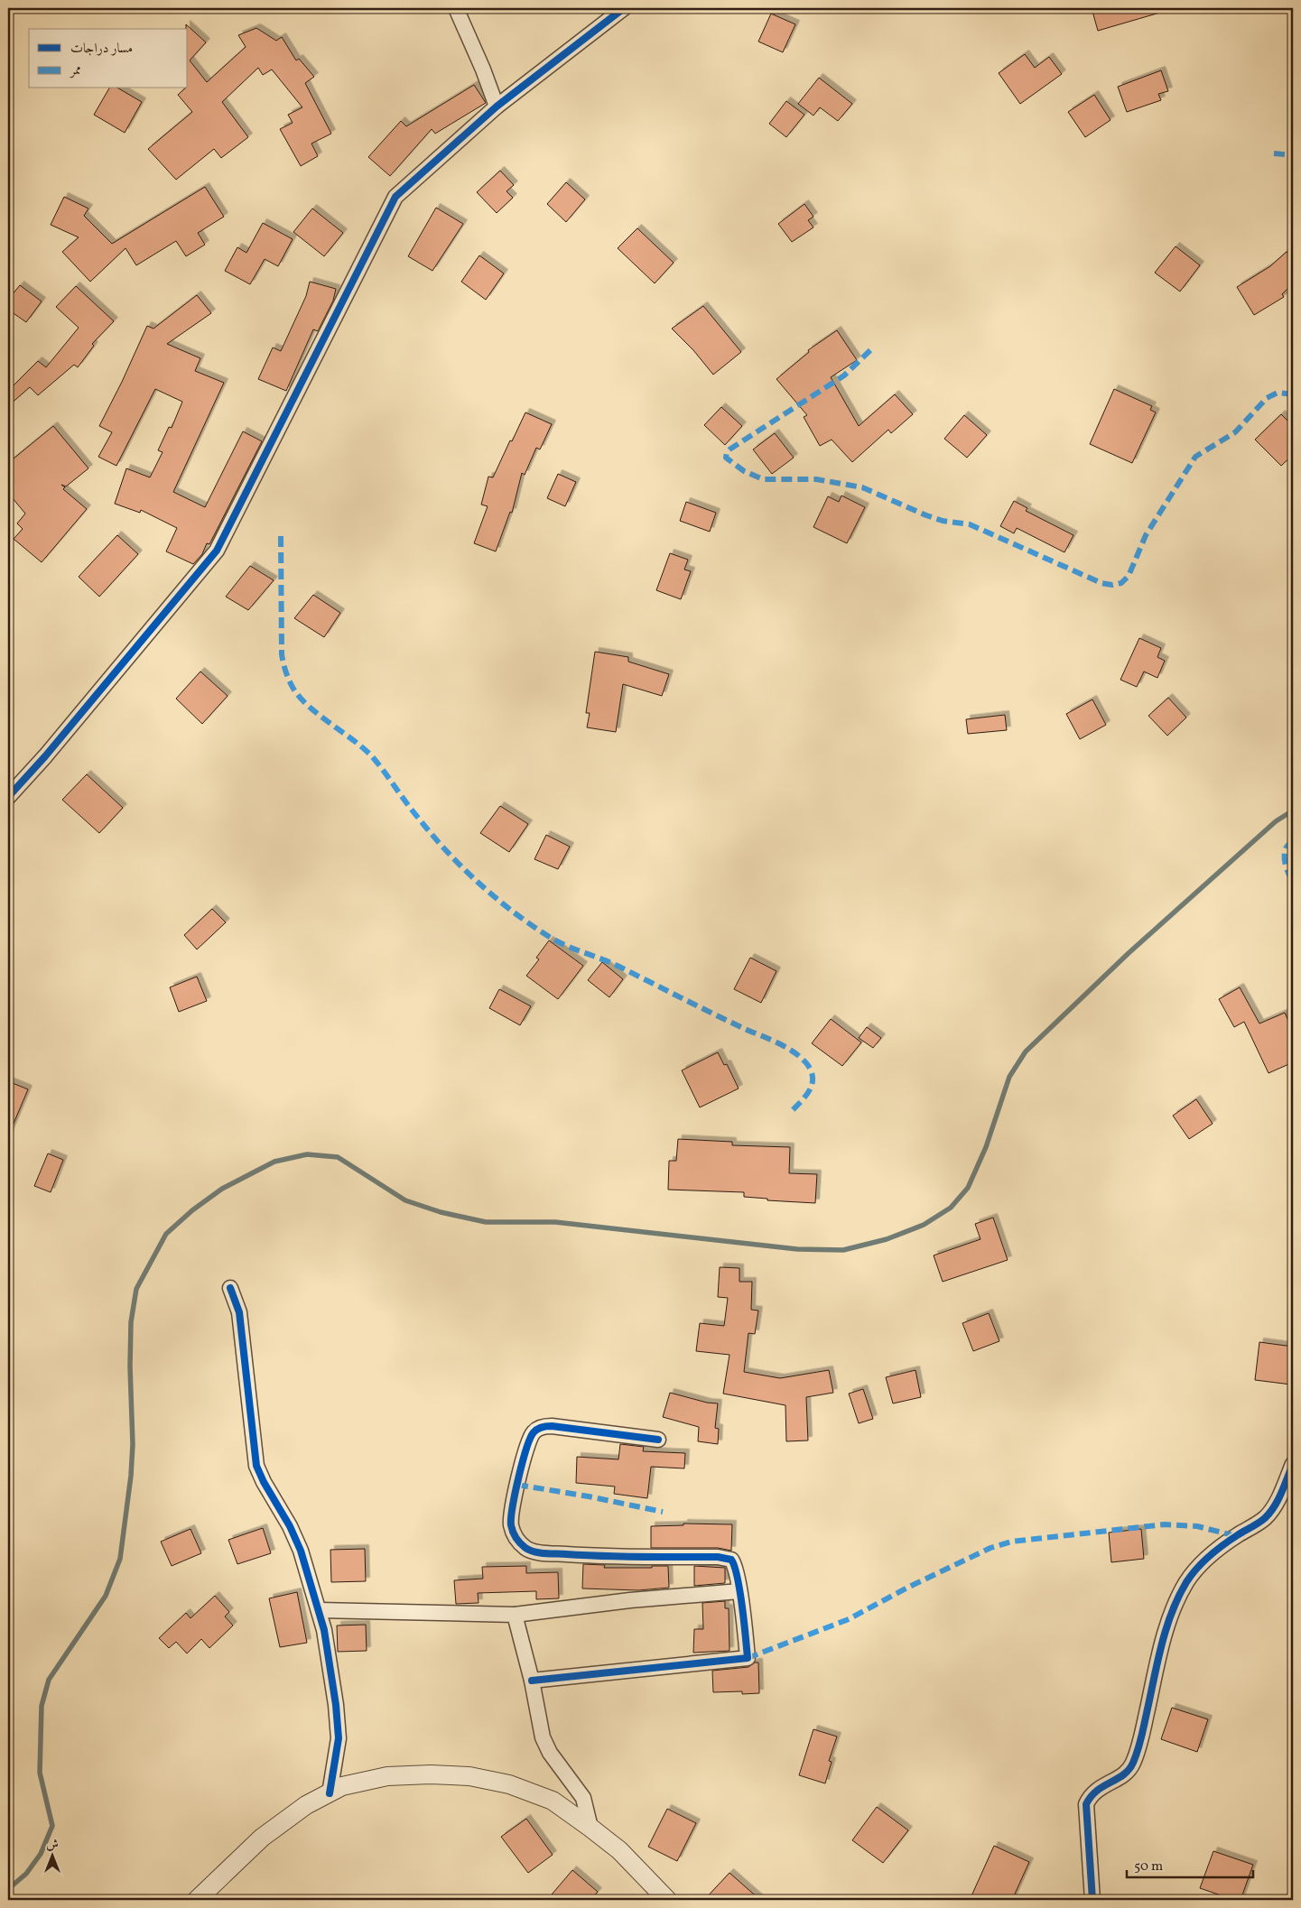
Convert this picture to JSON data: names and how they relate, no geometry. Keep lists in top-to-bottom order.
{
  "legend": ["مسار دراجات", "ممر"],
  "scale_bar": "50 m",
  "north": "top"
}
